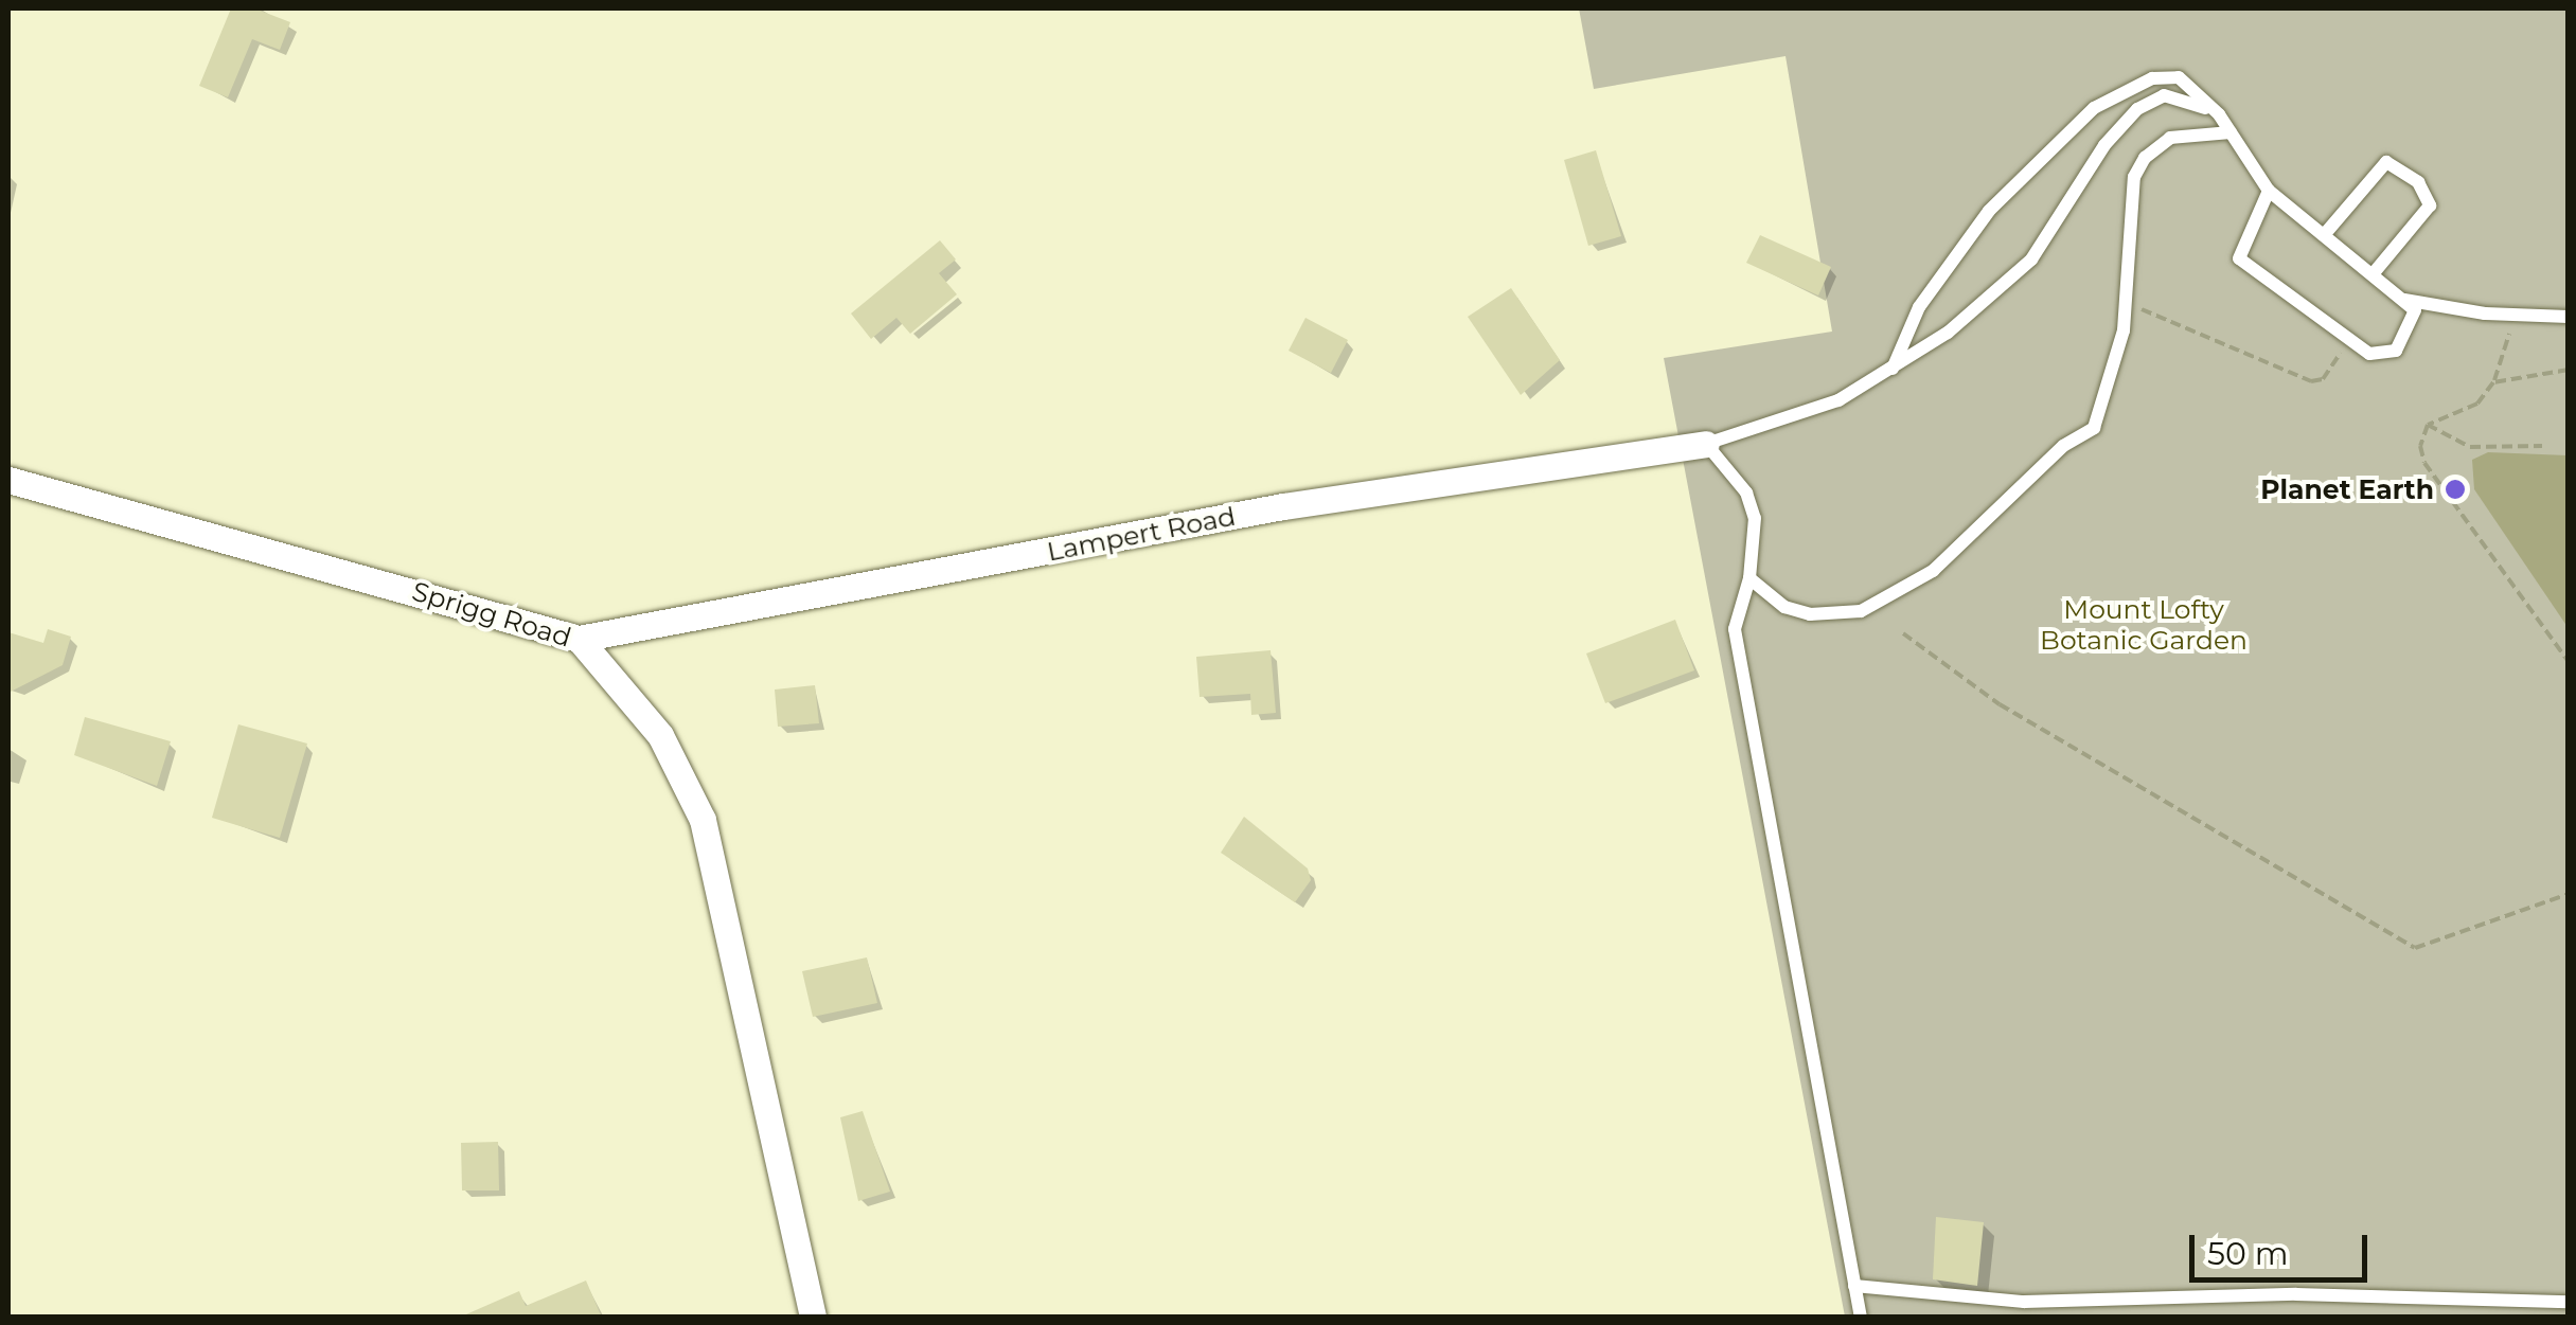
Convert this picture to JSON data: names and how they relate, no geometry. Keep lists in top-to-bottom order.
{
  "streets": {
    "street": ["Lampert Road", "Sprigg Road"]
  },
  "crossings": [
    ["Lampert Road", "Sprigg Road"]
  ],
  "parks": ["Mount Lofty Botanic Garden"],
  "places": ["Planet Earth"],
  "scale_bar": "50 m"
}
